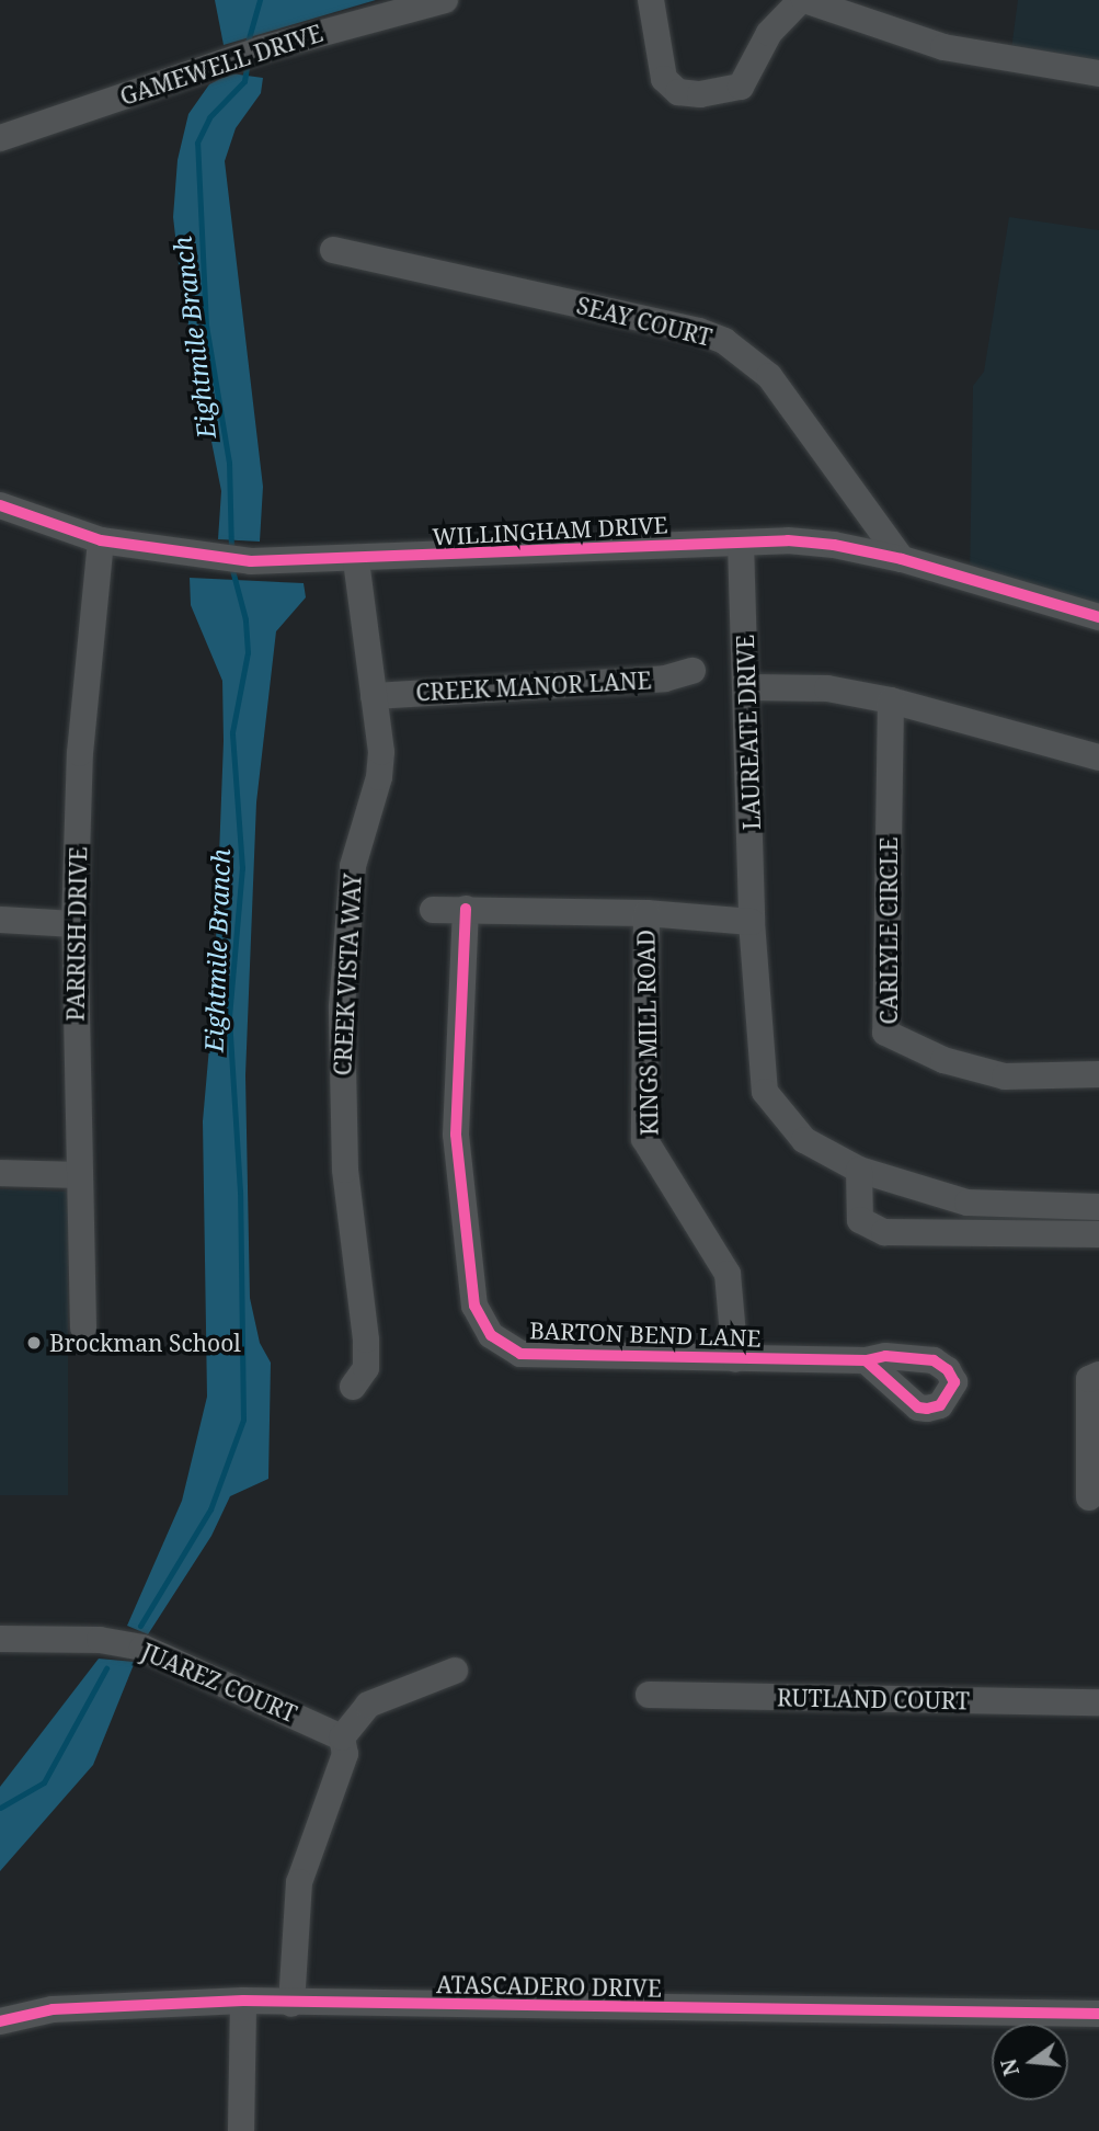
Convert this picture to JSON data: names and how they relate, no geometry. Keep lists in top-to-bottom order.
{
  "streets": {
    "street": [
      "GAMEWELL DRIVE",
      "SEAY COURT",
      "WILLINGHAM DRIVE",
      "CREEK MANOR LANE",
      "LAUREATE DRIVE",
      "CARLYLE CIRCLE",
      "PARRISH DRIVE",
      "CREEK VISTA WAY",
      "KINGS MILL ROAD",
      "BARTON BEND LANE",
      "JUAREZ COURT",
      "RUTLAND COURT",
      "ATASCADERO DRIVE"
    ]
  },
  "crossings": [
    ["SEAY COURT", "WILLINGHAM DRIVE"],
    ["WILLINGHAM DRIVE", "LAUREATE DRIVE"],
    ["WILLINGHAM DRIVE", "PARRISH DRIVE"],
    ["WILLINGHAM DRIVE", "CREEK VISTA WAY"],
    ["CREEK MANOR LANE", "CREEK VISTA WAY"],
    ["KINGS MILL ROAD", "BARTON BEND LANE"]
  ],
  "water": ["Eightmile Branch"],
  "places": ["Brockman School"],
  "north": "left"
}
